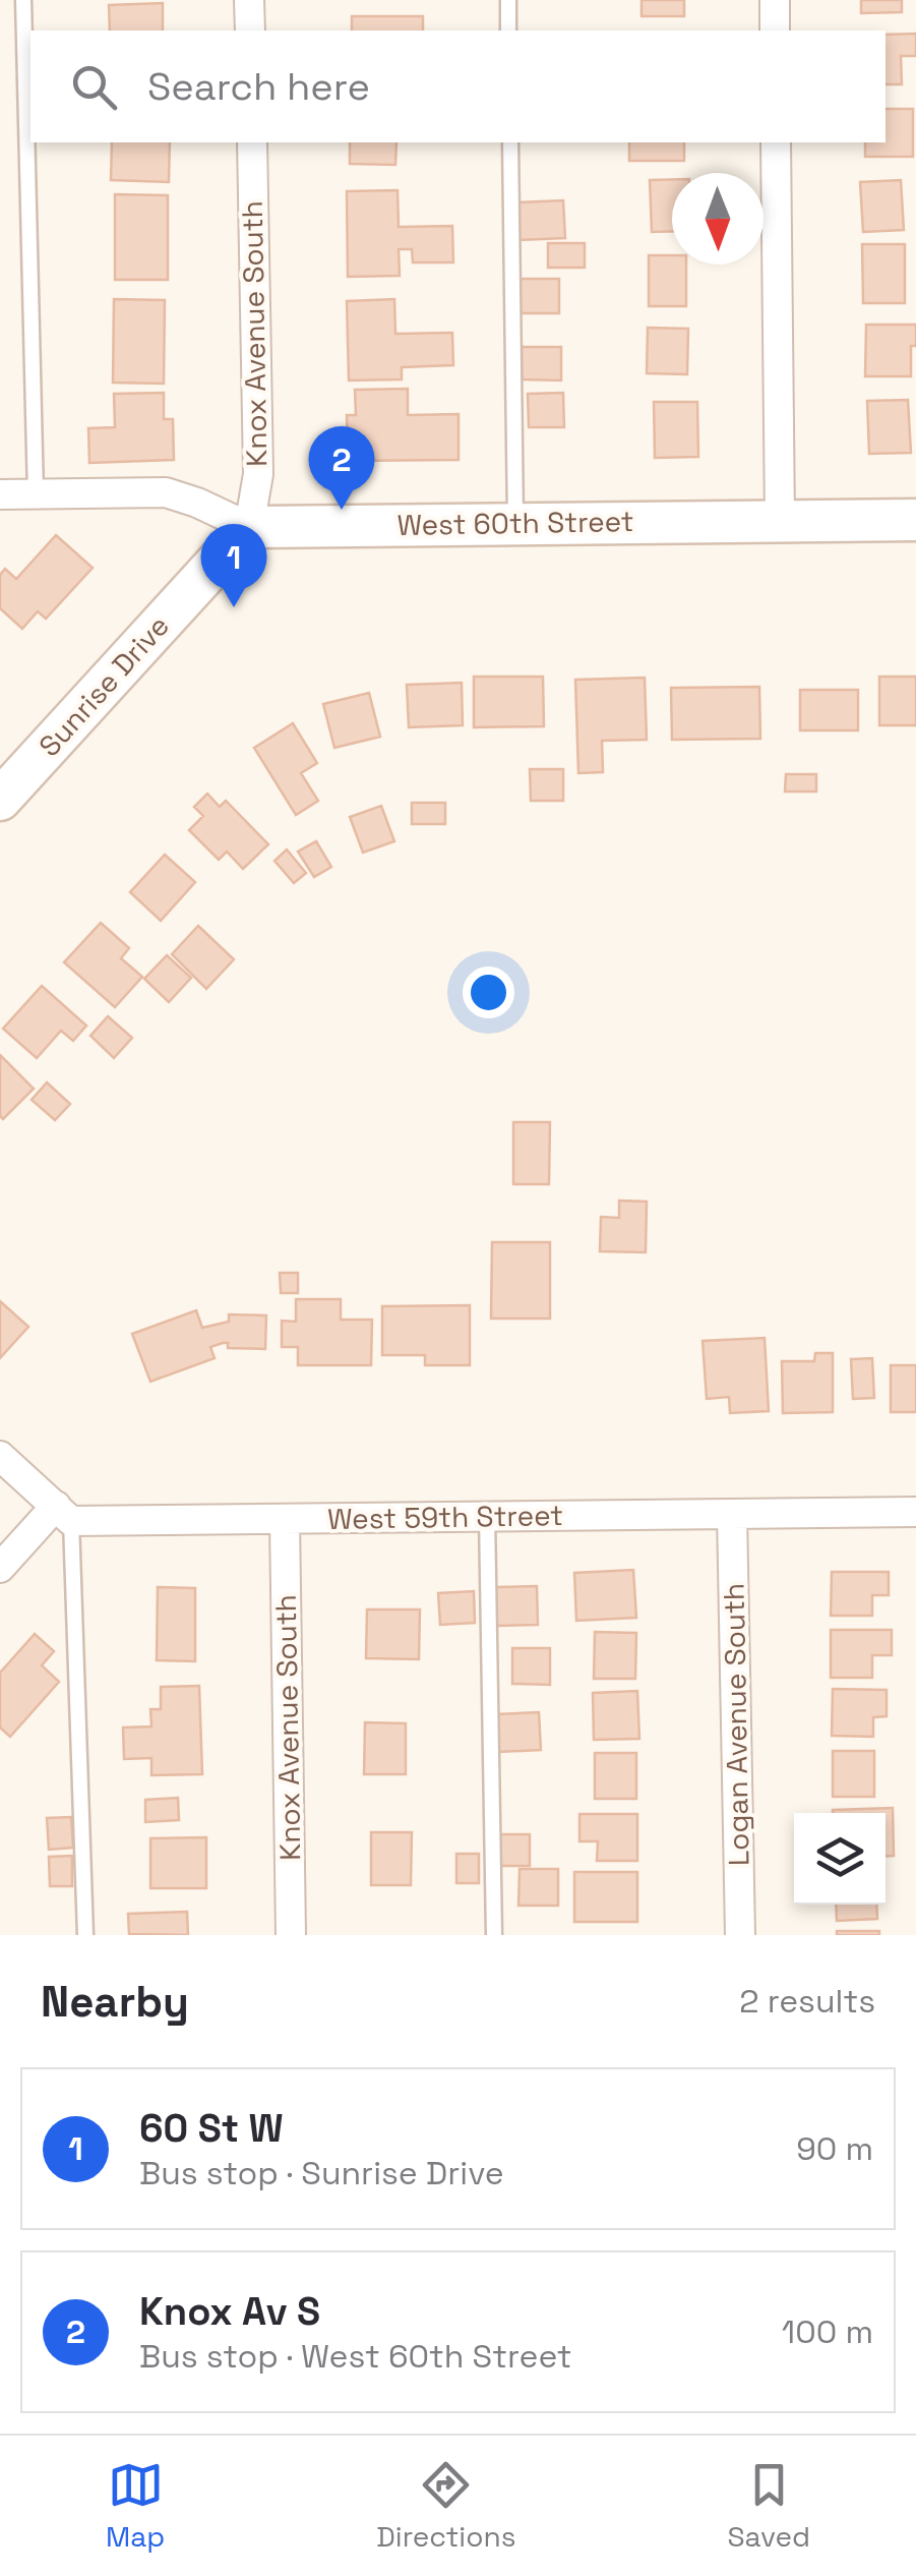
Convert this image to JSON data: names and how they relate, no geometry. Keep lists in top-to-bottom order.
{
  "streets": {
    "street": [
      "Knox Avenue South",
      "West 60th Street",
      "Sunrise Drive",
      "West 59th Street",
      "Logan Avenue South"
    ]
  },
  "crossings": [
    ["Knox Avenue South", "West 60th Street"],
    ["Knox Avenue South", "Sunrise Drive"],
    ["Knox Avenue South", "West 59th Street"],
    ["West 60th Street", "Sunrise Drive"],
    ["West 59th Street", "Logan Avenue South"]
  ],
  "north": "bottom",
  "page": {
    "search": "Search here",
    "pins": ["2", "1"],
    "heading": ["Nearby", "2 results"],
    "list": [
      {
        "mark": "1",
        "name": "60 St W",
        "note": "Bus stop · Sunrise Drive",
        "value": "90 m"
      },
      {
        "mark": "2",
        "name": "Knox Av S",
        "note": "Bus stop · West 60th Street",
        "value": "100 m"
      }
    ],
    "nav": ["Map", "Directions", "Saved"]
  }
}
